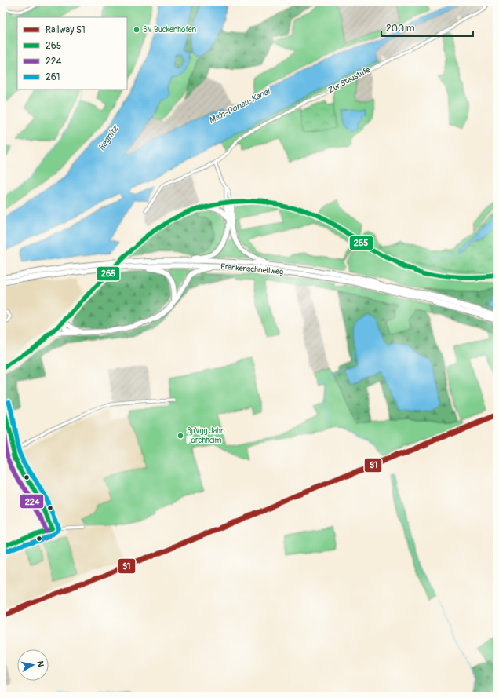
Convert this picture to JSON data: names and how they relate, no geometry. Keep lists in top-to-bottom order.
{
  "streets": {
    "highway": ["Frankenschnellweg"],
    "street": ["Zur Staustufe"]
  },
  "water": ["Main-Donau-Kanal", "Regnitz"],
  "places": ["SV Buckenhofen", "SpVgg Jahn Forchheim"],
  "lines": [
    "transit line 265",
    "transit line 261",
    "rail line S1",
    "transit line 224"
  ],
  "legend": [
    "Railway S1",
    "265",
    "224",
    "261"
  ],
  "scale_bar": "200 m",
  "north": "right"
}
